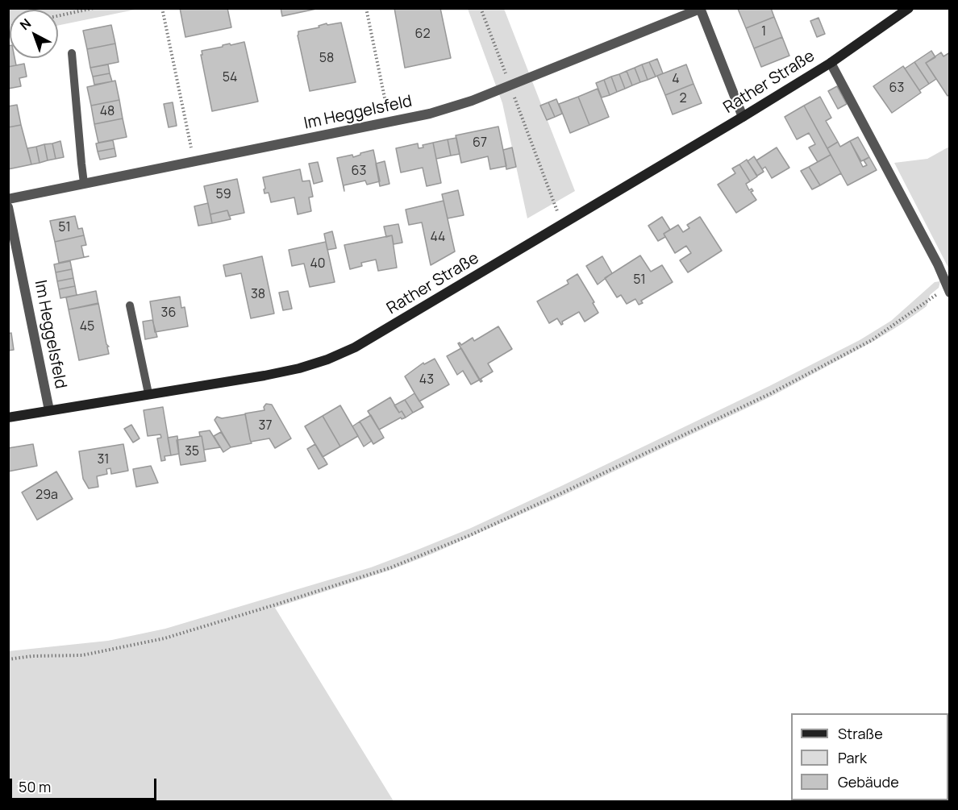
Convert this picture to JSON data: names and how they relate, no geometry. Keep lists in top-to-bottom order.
{
  "streets": {
    "street": ["Rather Straße", "Im Heggelsfeld"]
  },
  "crossings": [
    ["Rather Straße", "Im Heggelsfeld"]
  ],
  "house_numbers": [
    "1",
    "62",
    "58",
    "54",
    "4",
    "63",
    "2",
    "48",
    "67",
    "63",
    "59",
    "51",
    "44",
    "40",
    "51",
    "38",
    "36",
    "45",
    "43",
    "37",
    "35",
    "31",
    "29a"
  ],
  "legend": ["Straße", "Park", "Gebäude"],
  "scale_bar": "50 m",
  "north": "top left"
}
